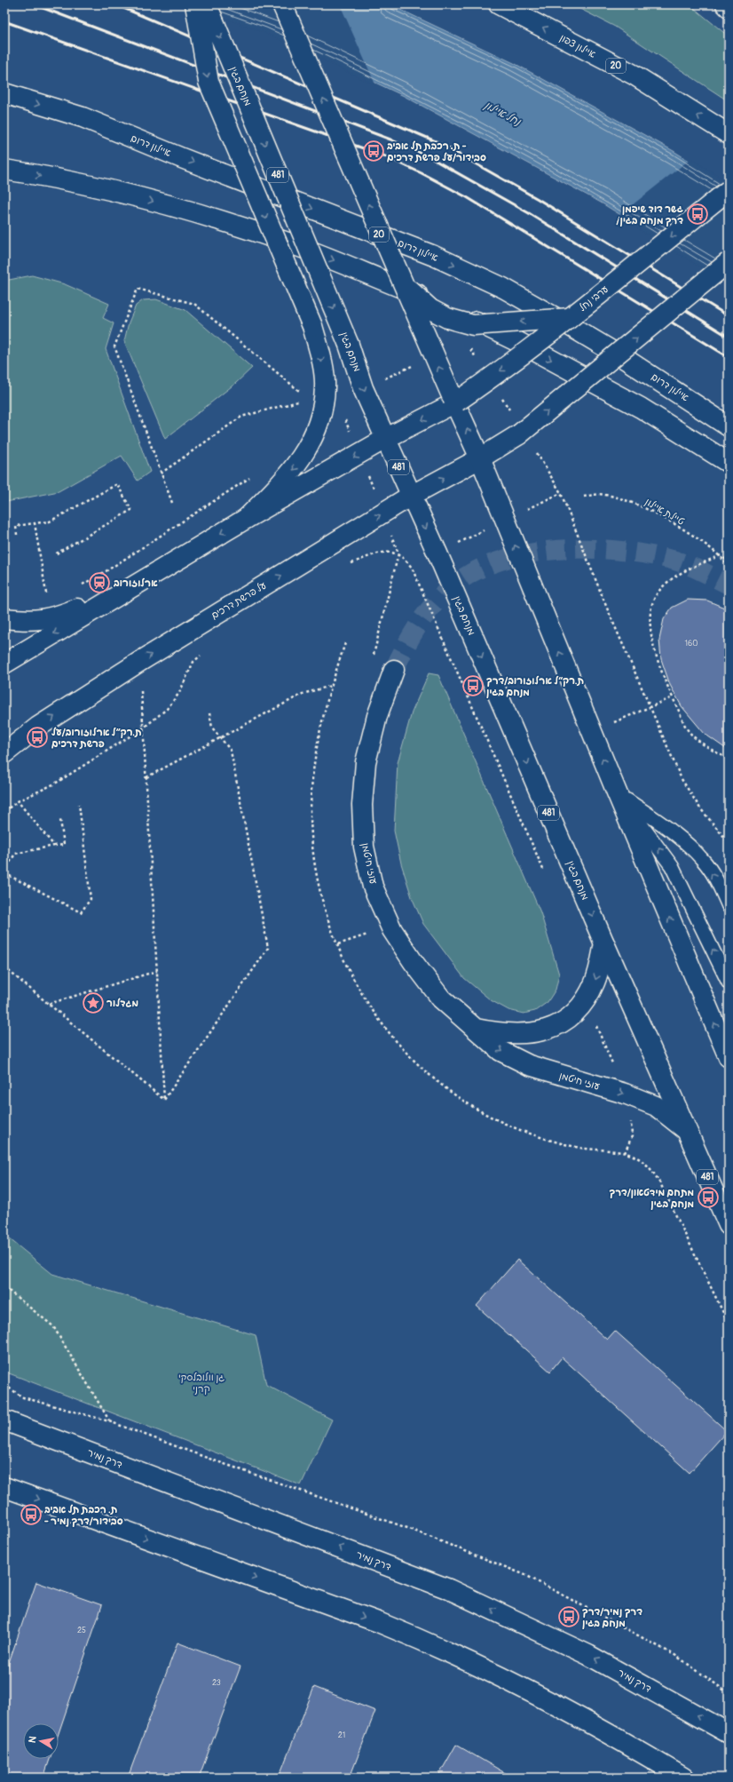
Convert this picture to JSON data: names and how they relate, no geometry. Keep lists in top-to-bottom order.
{
  "streets": {
    "main road": [
      "איילון צפון",
      "20",
      "מנחם בגין",
      "איילון דרום",
      "481",
      "ערבי נחל",
      "על פרשת דרכים",
      "עוזי חיטמן",
      "דרך נמיר"
    ],
    "path": ["טיילת איילון"]
  },
  "crossings": [
    ["מנחם בגין", "על פרשת דרכים"],
    ["מנחם בגין", "עוזי חיטמן"]
  ],
  "one_way": ["איילון צפון"],
  "water": ["נחל איילון"],
  "parks": ["גן וולובלסקי קרני"],
  "places": {
    "bus stop": [
      "ת. רכבת תל אביב - סבידור/על פרשת דרכים",
      "גשר דוד שיפמן /דרך מנחם בגין",
      "ת.רק״ל ארלוזורוב/דרך מנחם בגין",
      "ת.רק״ל ארלוזורוב/על פרשת דרכים",
      "מתחם מידטאון/דרך מנחם בגין",
      "ת. רכבת תל אביב - סבידור/דרך נמיר",
      "דרך נמיר/דרך מנחם בגין"
    ],
    "station": ["ארלוזורוב"],
    "place": ["מגדלור"]
  },
  "house_numbers": [
    "160",
    "25",
    "23",
    "21"
  ],
  "north": "left"
}
